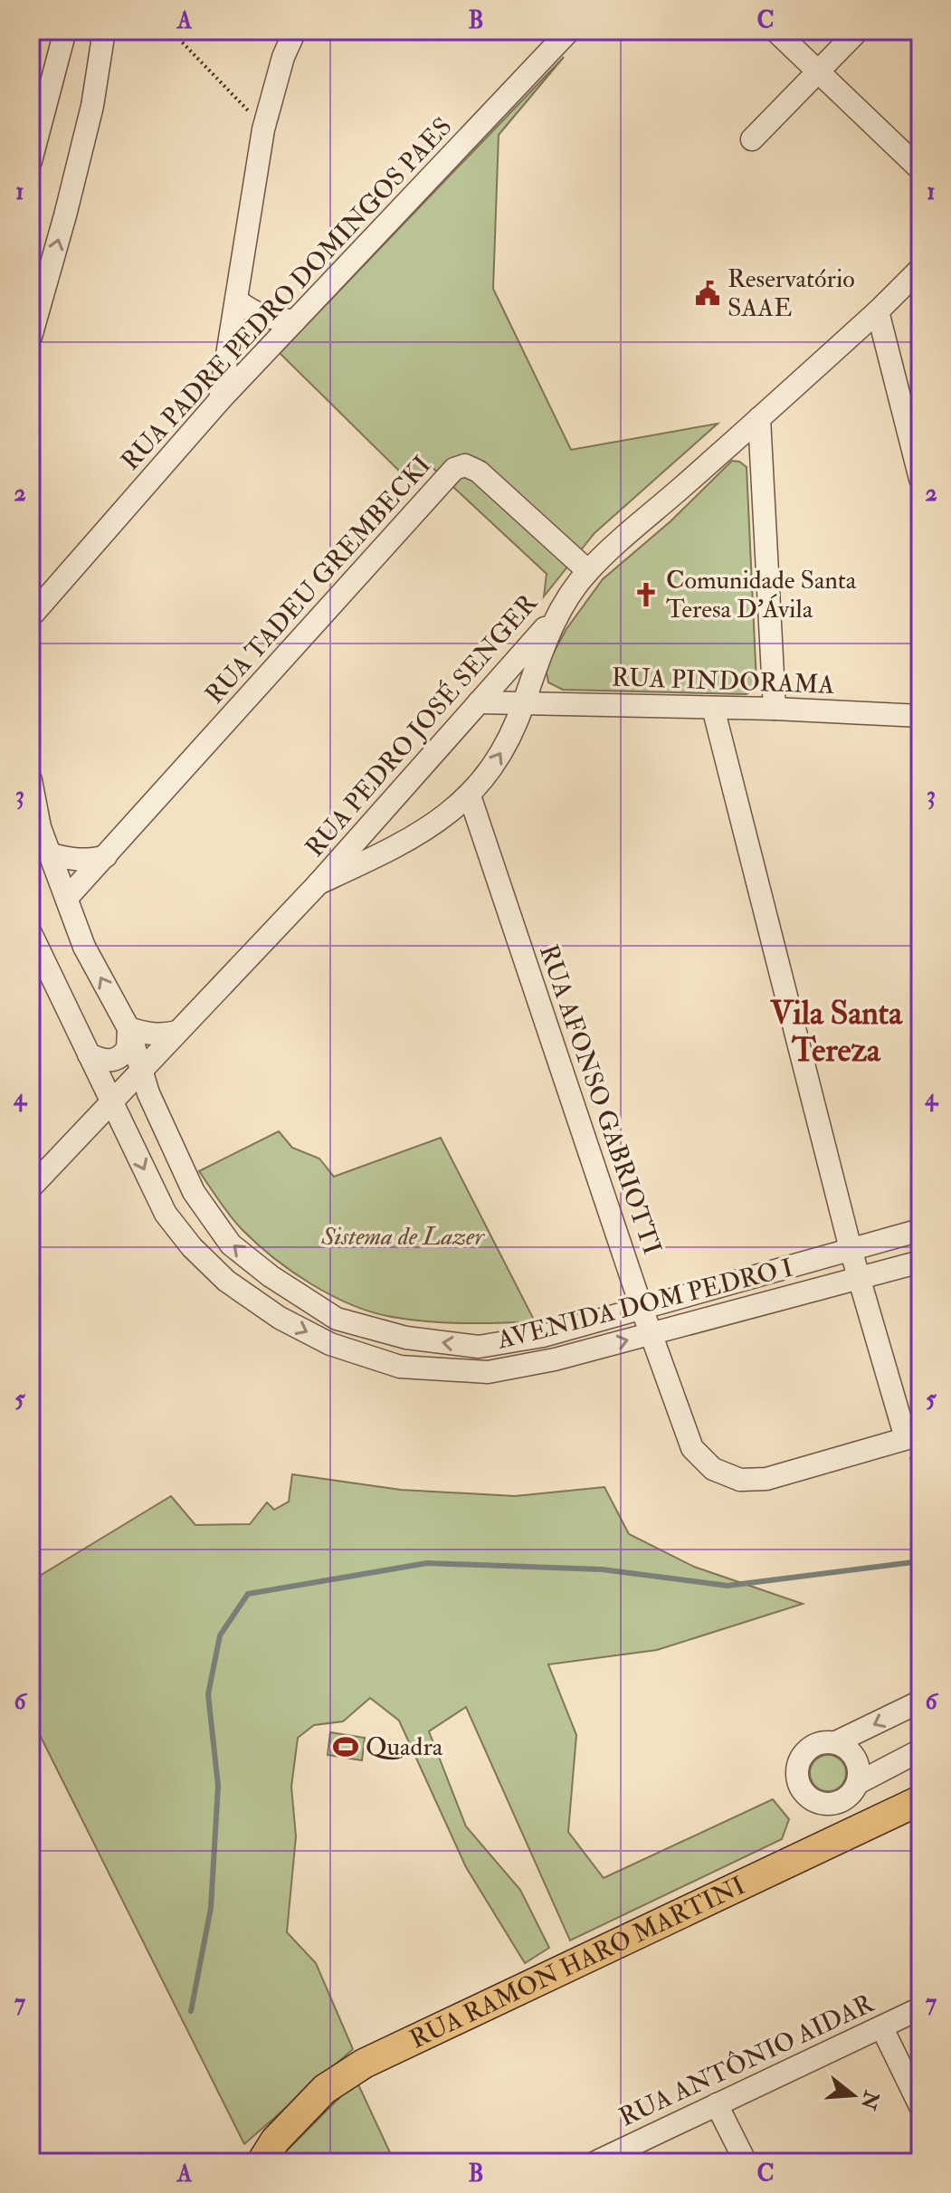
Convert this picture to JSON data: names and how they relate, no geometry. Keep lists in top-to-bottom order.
{
  "streets": {
    "main road": ["RUA RAMON HARO MARTINI"],
    "street": [
      "RUA PADRE PEDRO DOMINGOS PAES",
      "RUA TADEU GREMBECKI",
      "RUA PINDORAMA",
      "RUA PEDRO JOSÉ SENGER",
      "RUA AFONSO GABRIOTTI",
      "AVENIDA DOM PEDRO I",
      "RUA ANTÔNIO AIDAR"
    ]
  },
  "crossings": [
    ["RUA TADEU GREMBECKI", "RUA PEDRO JOSÉ SENGER"],
    ["RUA TADEU GREMBECKI", "AVENIDA DOM PEDRO I"],
    ["RUA PINDORAMA", "RUA PEDRO JOSÉ SENGER"],
    ["RUA PEDRO JOSÉ SENGER", "RUA AFONSO GABRIOTTI"],
    ["RUA PEDRO JOSÉ SENGER", "AVENIDA DOM PEDRO I"],
    ["RUA AFONSO GABRIOTTI", "AVENIDA DOM PEDRO I"]
  ],
  "districts": ["Vila Santa Tereza"],
  "parks": ["Sistema de Lazer"],
  "places": {
    "public building": ["Reservatório SAAE"],
    "church": ["Comunidade Santa Teresa D’Ávila"],
    "sports": ["Quadra"]
  },
  "north": "right",
  "grid": {
    "columns": ["A", "B", "C"],
    "rows": [
      "1",
      "2",
      "3",
      "4",
      "5",
      "6",
      "7"
    ]
  }
}
